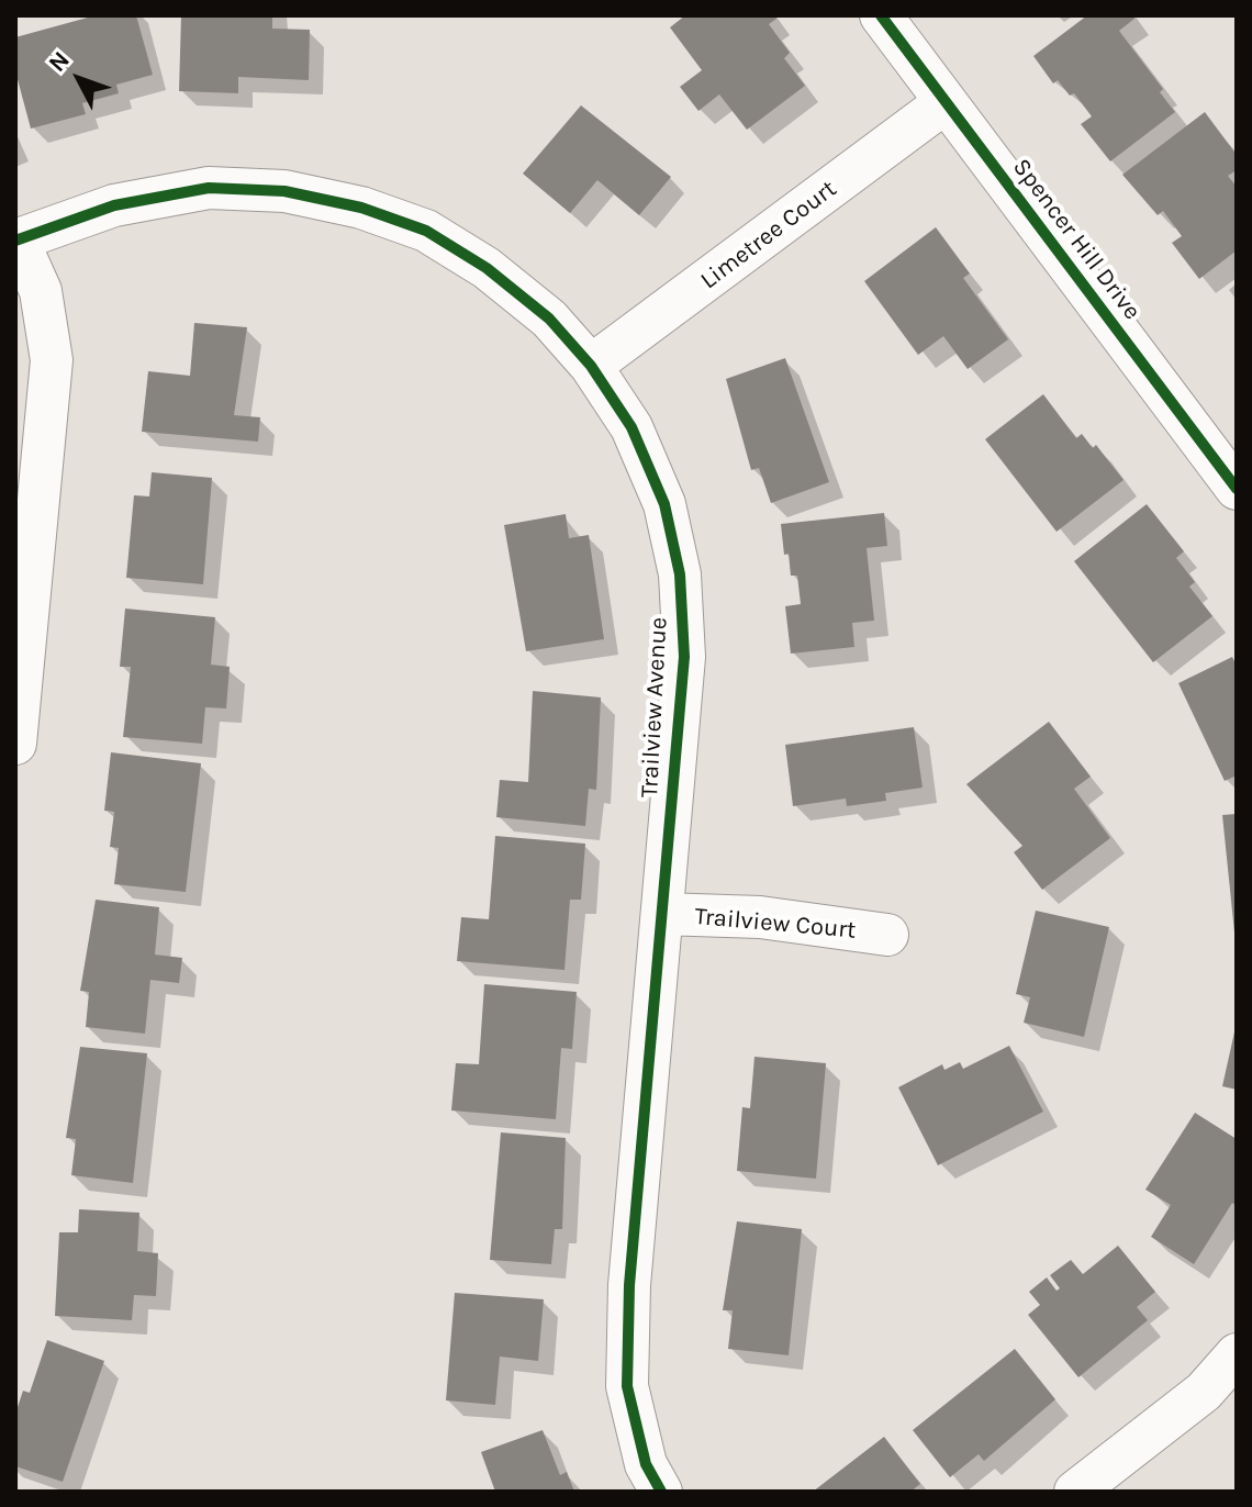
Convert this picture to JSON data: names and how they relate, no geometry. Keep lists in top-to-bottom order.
{
  "streets": {
    "street": [
      "Limetree Court",
      "Spencer Hill Drive",
      "Trailview Avenue",
      "Trailview Court"
    ]
  },
  "crossings": [
    ["Limetree Court", "Spencer Hill Drive"],
    ["Limetree Court", "Trailview Avenue"],
    ["Trailview Avenue", "Trailview Court"]
  ],
  "north": "top left"
}
